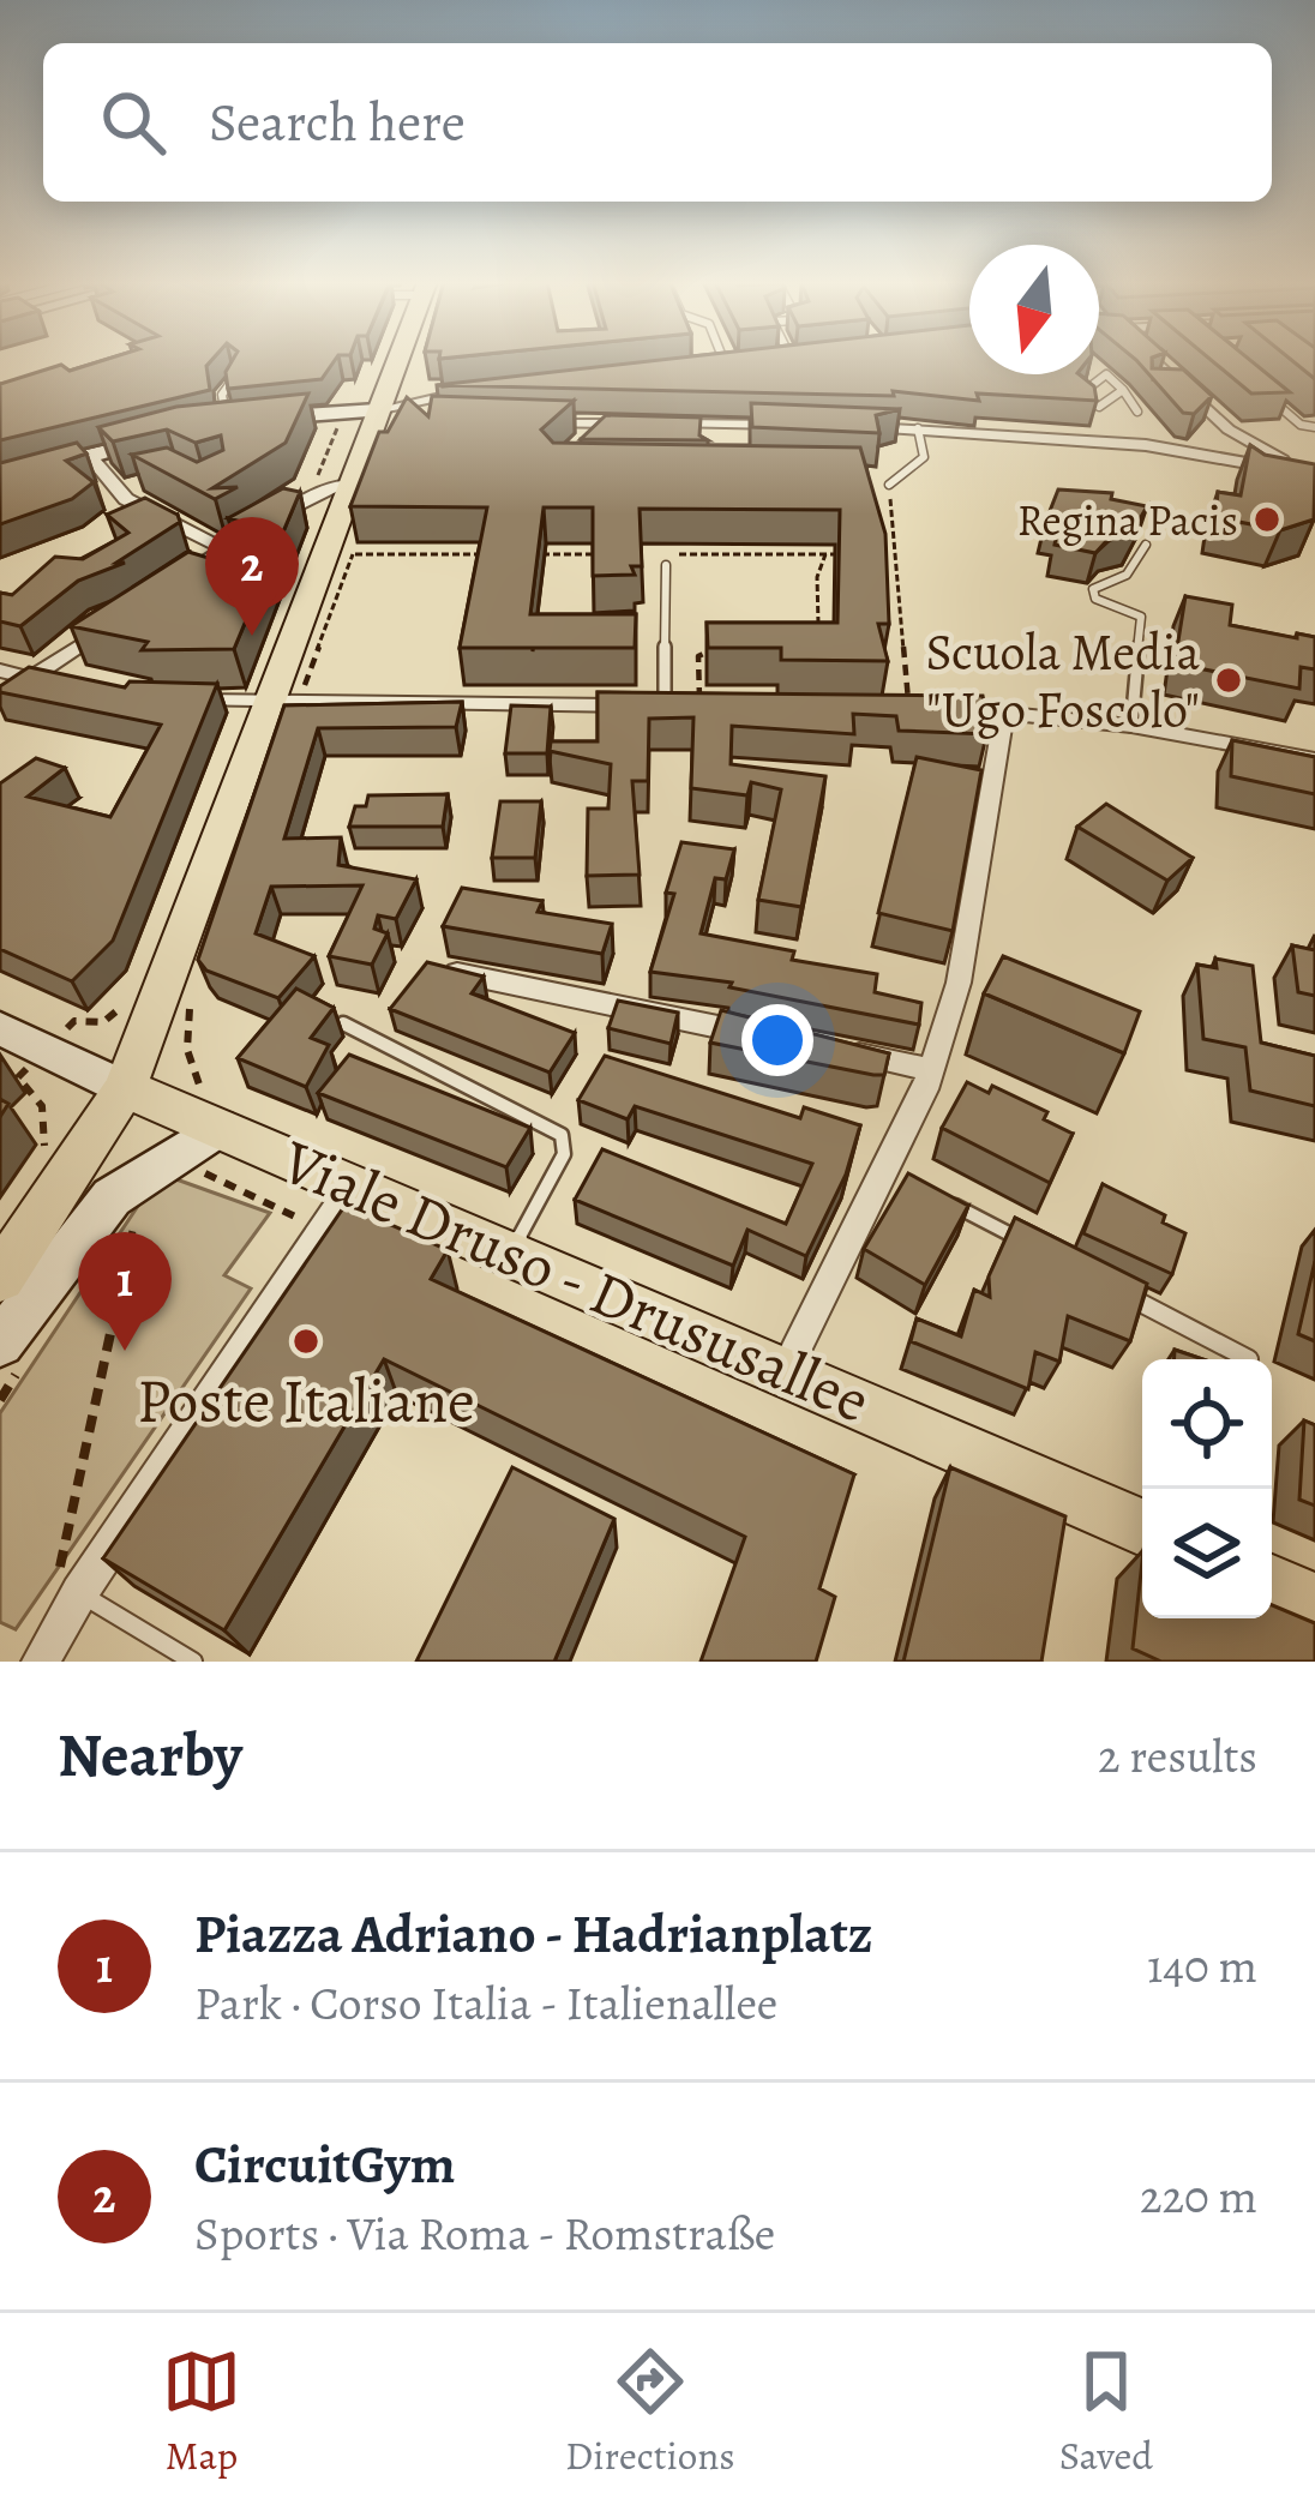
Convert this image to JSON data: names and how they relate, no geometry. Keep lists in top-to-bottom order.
{
  "streets": {
    "main road": ["Viale Druso - Drususallee"]
  },
  "places": ["Regina Pacis", "Scuola Media \"Ugo Foscolo\"", "Poste Italiane"],
  "north": "bottom",
  "page": {
    "search": "Search here",
    "pins": ["2", "1"],
    "heading": ["Nearby", "2 results"],
    "list": [
      {
        "mark": "1",
        "name": "Piazza Adriano - Hadrianplatz",
        "note": "Park · Corso Italia - Italienallee",
        "value": "140 m"
      },
      {
        "mark": "2",
        "name": "CircuitGym",
        "note": "Sports · Via Roma - Romstraße",
        "value": "220 m"
      }
    ],
    "nav": ["Map", "Directions", "Saved"]
  }
}
